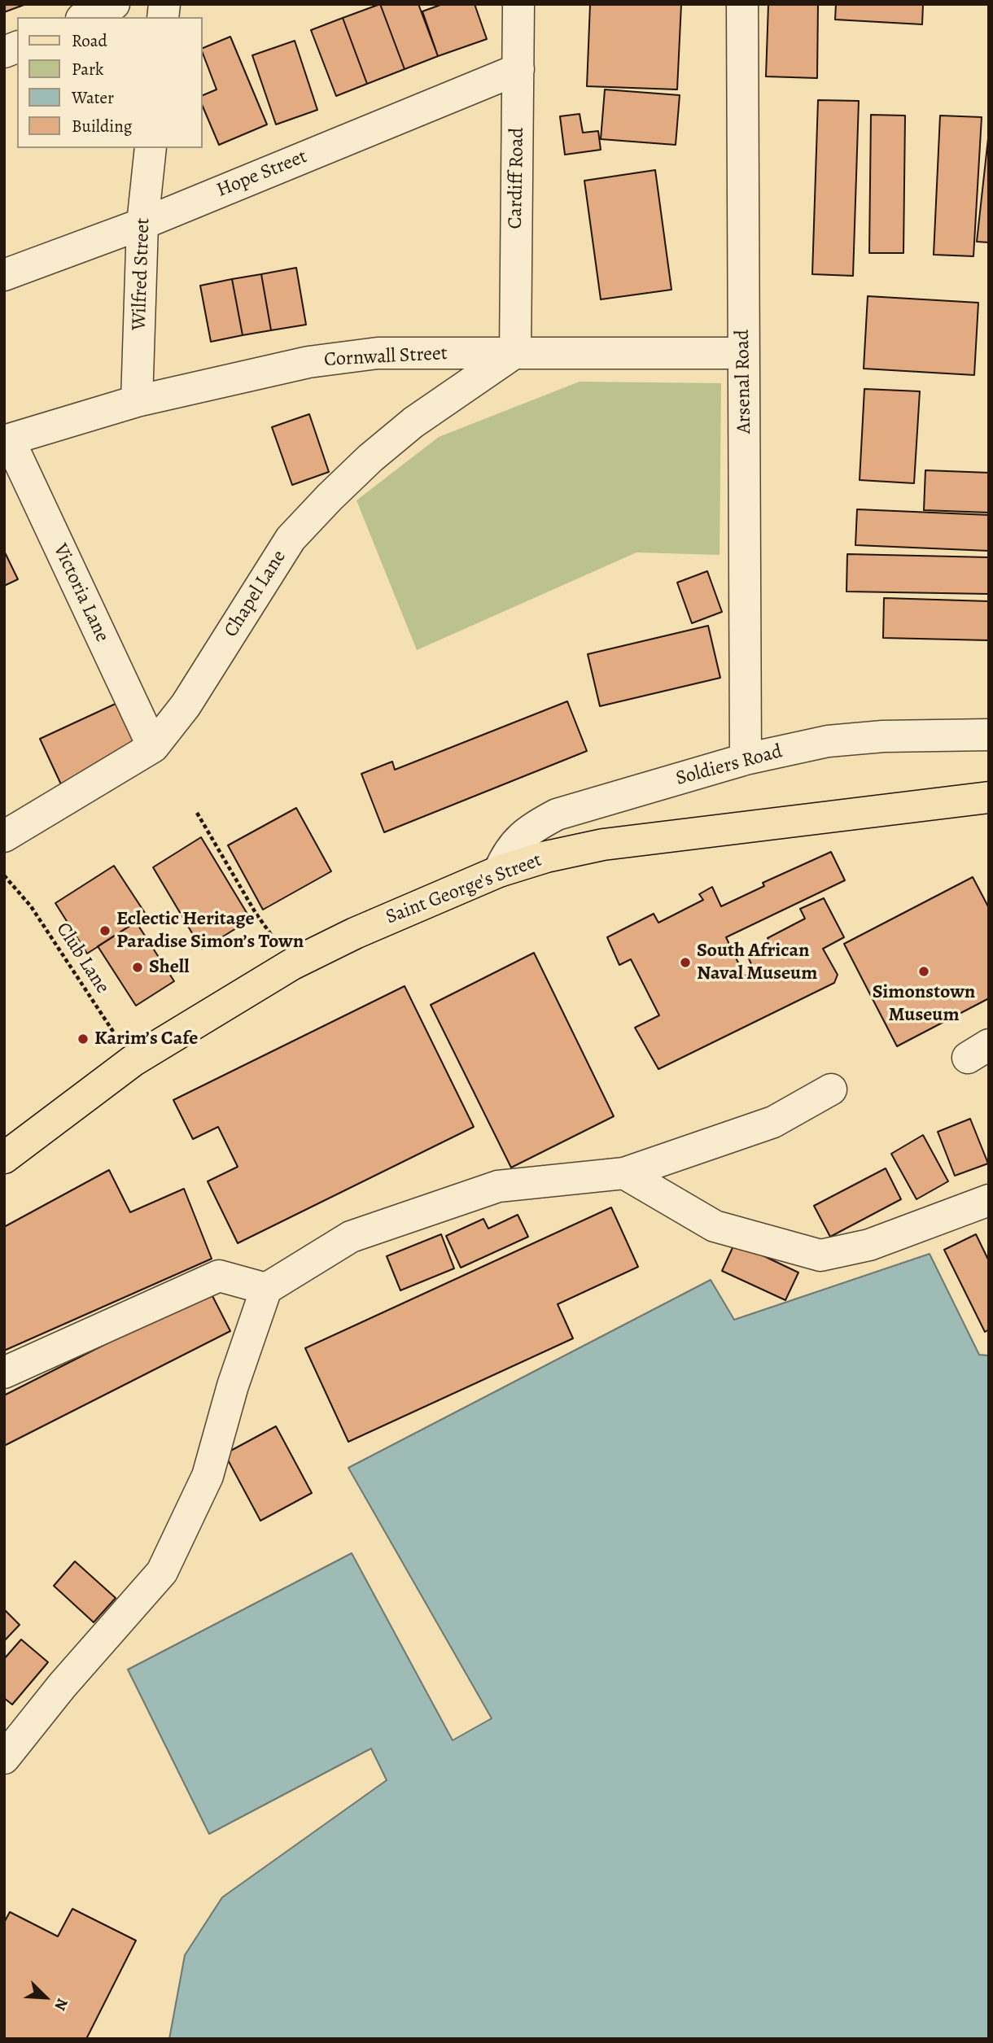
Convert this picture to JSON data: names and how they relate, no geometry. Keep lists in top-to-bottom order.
{
  "streets": {
    "main road": ["Saint George's Street"],
    "street": [
      "Hope Street",
      "Cardiff Road",
      "Wilfred Street",
      "Cornwall Street",
      "Arsenal Road",
      "Victoria Lane",
      "Chapel Lane",
      "Soldiers Road"
    ],
    "path": ["Club Lane"]
  },
  "crossings": [
    ["Hope Street", "Cardiff Road"],
    ["Hope Street", "Wilfred Street"],
    ["Cardiff Road", "Cornwall Street"],
    ["Cardiff Road", "Chapel Lane"],
    ["Wilfred Street", "Cornwall Street"],
    ["Cornwall Street", "Arsenal Road"],
    ["Cornwall Street", "Victoria Lane"],
    ["Cornwall Street", "Chapel Lane"],
    ["Arsenal Road", "Soldiers Road"],
    ["Victoria Lane", "Chapel Lane"],
    ["Soldiers Road", "Saint George's Street"],
    ["Saint George's Street", "Club Lane"]
  ],
  "places": [
    "Eclectic Heritage Paradise Simon’s Town",
    "South African Naval Museum",
    "Shell",
    "Simonstown Museum",
    "Karim’s Cafe"
  ],
  "legend": [
    "Road",
    "Park",
    "Water",
    "Building"
  ],
  "north": "bottom right"
}
